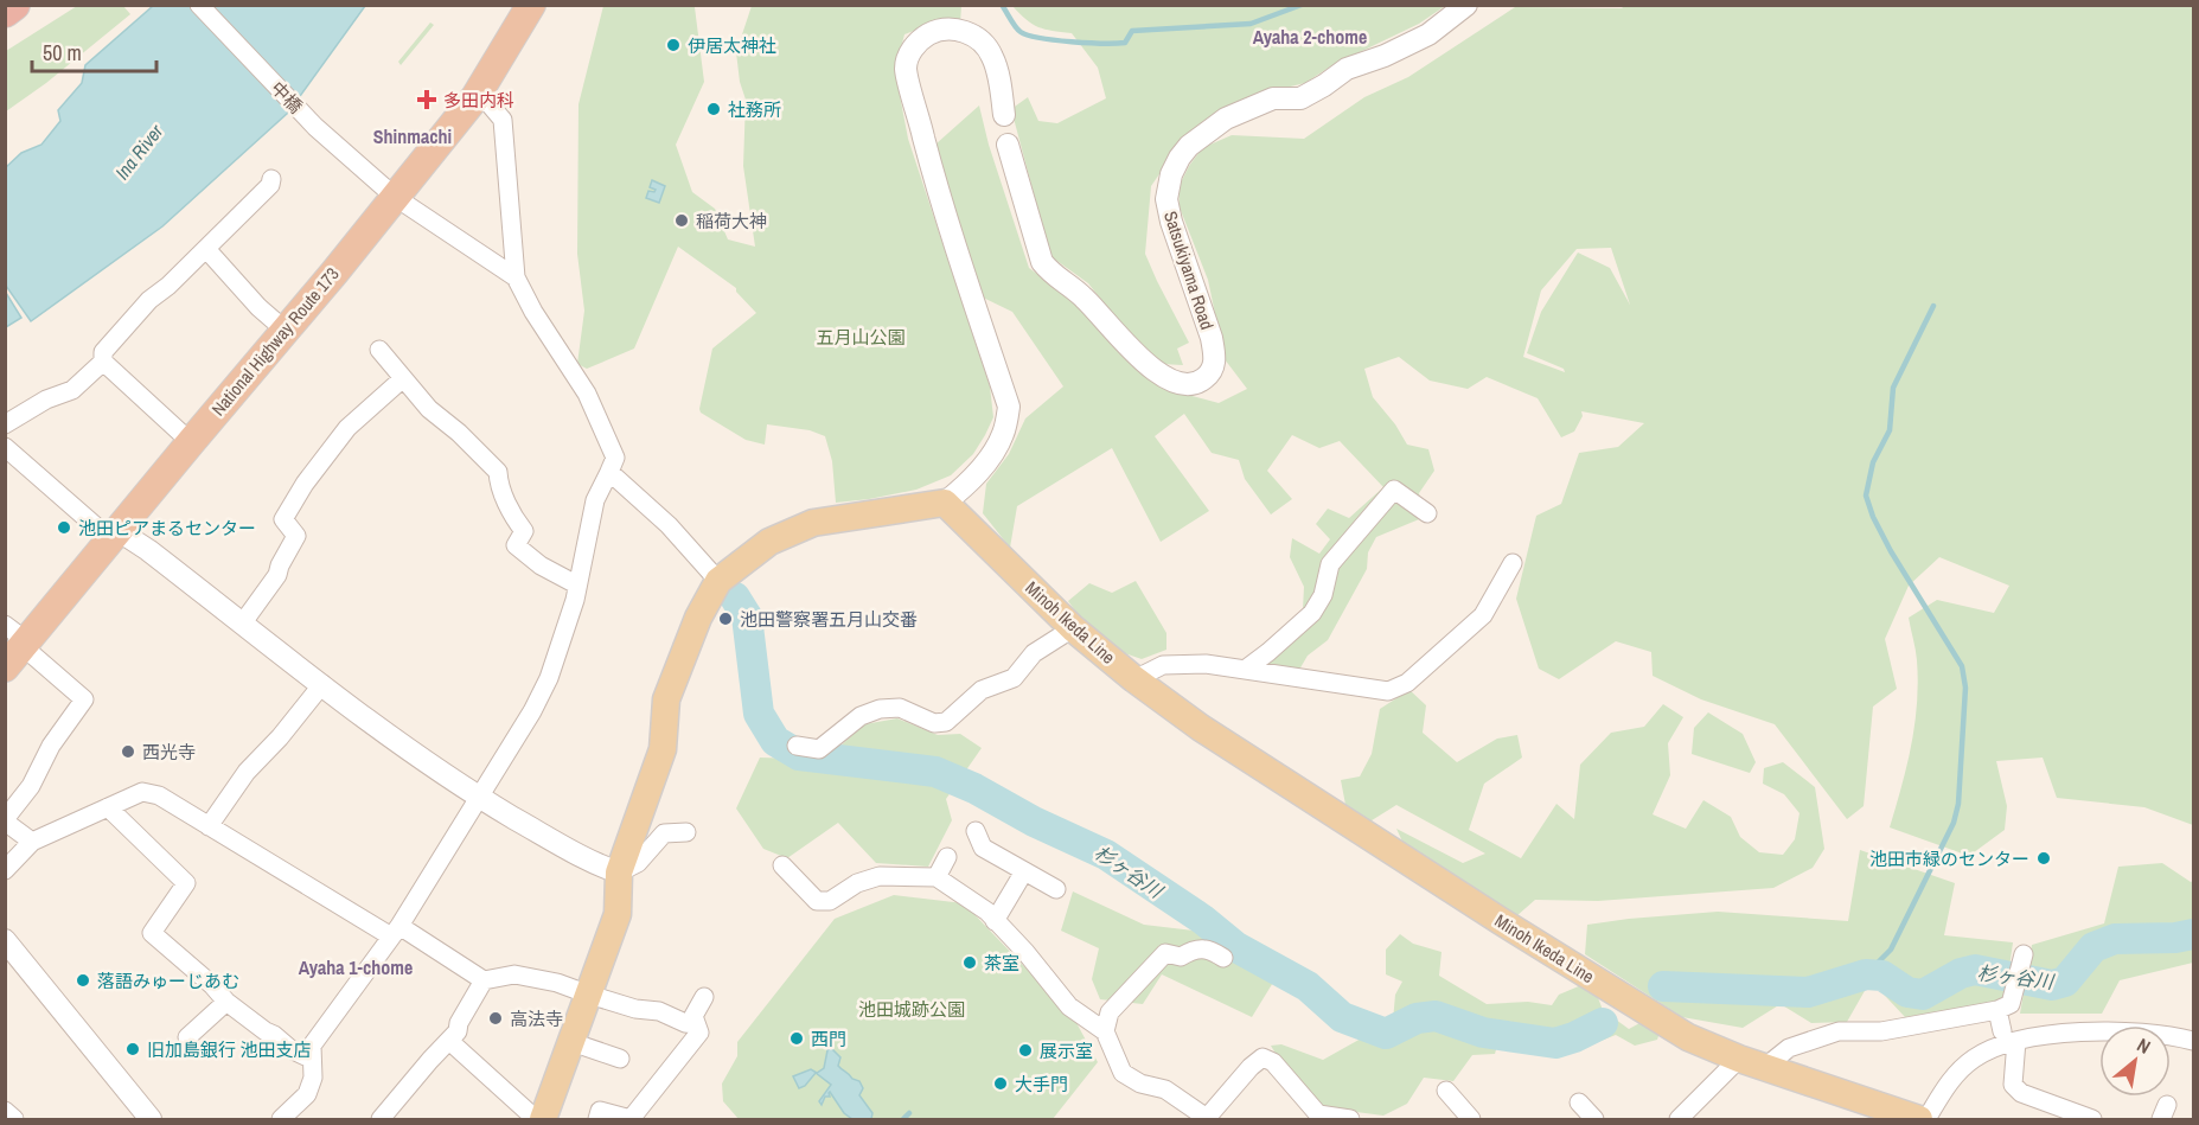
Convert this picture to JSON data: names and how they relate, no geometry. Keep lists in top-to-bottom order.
{
  "streets": {
    "highway": ["National Highway Route 173"],
    "main road": ["Minoh Ikeda Line"],
    "street": ["中橋", "Satsukiyama Road"]
  },
  "crossings": [
    ["中橋", "National Highway Route 173"],
    ["Satsukiyama Road", "Minoh Ikeda Line"]
  ],
  "districts": ["Ayaha 2-chome", "Shinmachi", "Ayaha 1-chome"],
  "water": ["Ina River", "杉ヶ谷川"],
  "parks": ["五月山公園", "池田城跡公園"],
  "places": {
    "other": [
      "伊居太神社",
      "社務所",
      "稲荷大神",
      "池田ピアまるセンター",
      "池田警察署五月山交番",
      "西光寺",
      "池田市緑のセンター",
      "茶室",
      "落語みゅーじあむ",
      "高法寺",
      "西門",
      "旧加島銀行 池田支店",
      "展示室",
      "大手門"
    ],
    "health": ["多田内科"]
  },
  "scale_bar": "50 m",
  "north": "top right"
}
